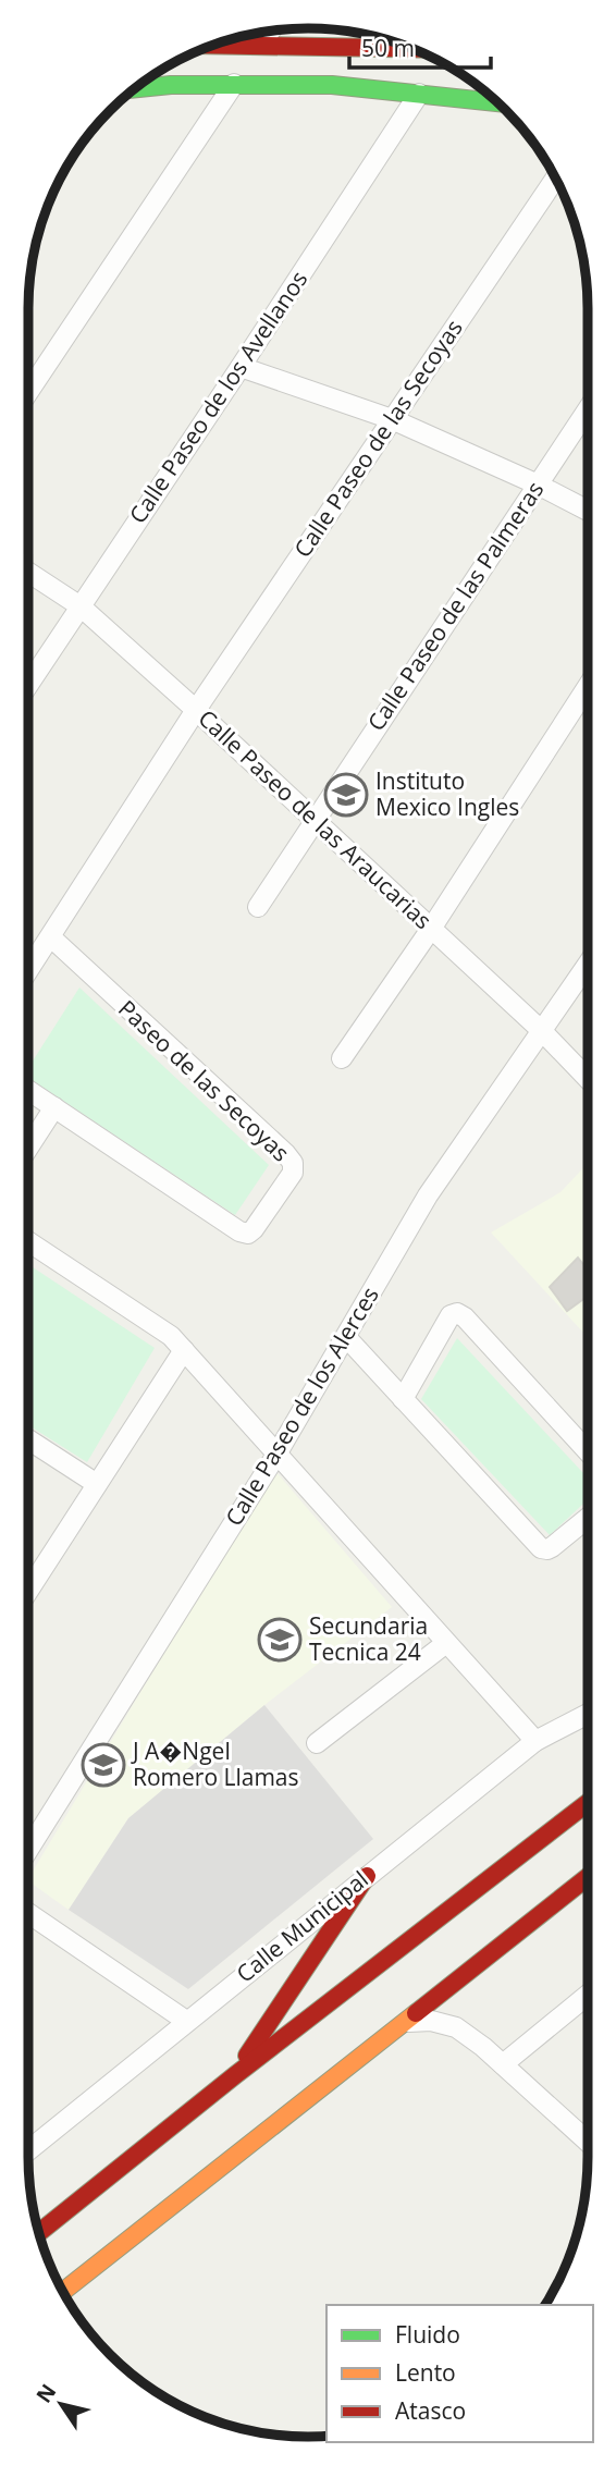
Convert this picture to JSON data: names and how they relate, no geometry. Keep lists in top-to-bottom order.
{
  "streets": {
    "street": [
      "Calle Paseo de los Avellanos",
      "Calle Paseo de las Secoyas",
      "Calle Paseo de las Palmeras",
      "Calle Paseo de las Araucarias",
      "Paseo de las Secoyas",
      "Calle Paseo de los Alerces",
      "Calle Municipal"
    ]
  },
  "crossings": [
    ["Calle Paseo de los Avellanos", "Calle Paseo de las Araucarias"],
    ["Calle Paseo de las Secoyas", "Calle Paseo de las Araucarias"],
    ["Calle Paseo de las Palmeras", "Calle Paseo de las Araucarias"],
    ["Calle Paseo de las Araucarias", "Calle Paseo de los Alerces"]
  ],
  "places": {
    "school or university": ["Instituto Mexico Ingles", "Secundaria Tecnica 24", "J A�Ngel Romero Llamas"]
  },
  "legend": ["Fluido", "Lento", "Atasco"],
  "scale_bar": "50 m",
  "north": "top left"
}
